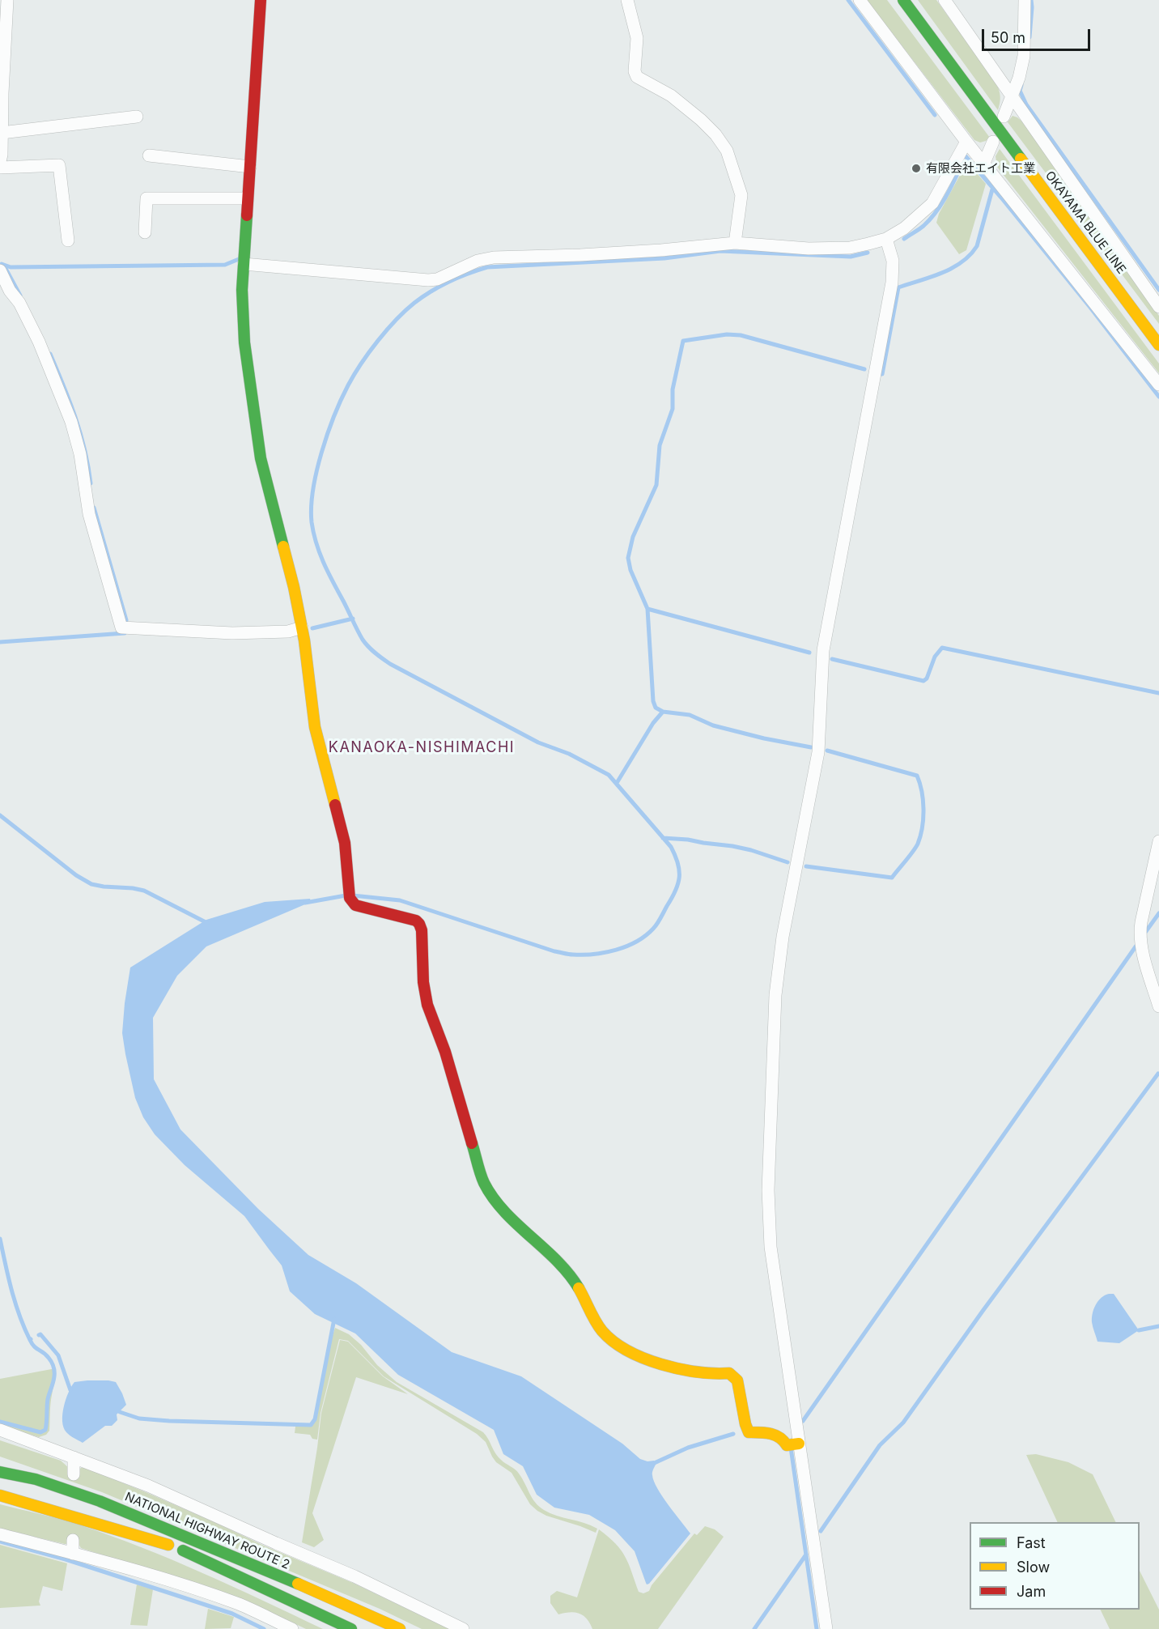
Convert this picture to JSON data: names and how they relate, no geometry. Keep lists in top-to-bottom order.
{
  "streets": {
    "main road": ["OKAYAMA BLUE LINE", "NATIONAL HIGHWAY ROUTE 2"]
  },
  "districts": ["KANAOKA-NISHIMACHI"],
  "places": ["有限会社エイト工業"],
  "legend": ["Fast", "Slow", "Jam"],
  "scale_bar": "50 m"
}
